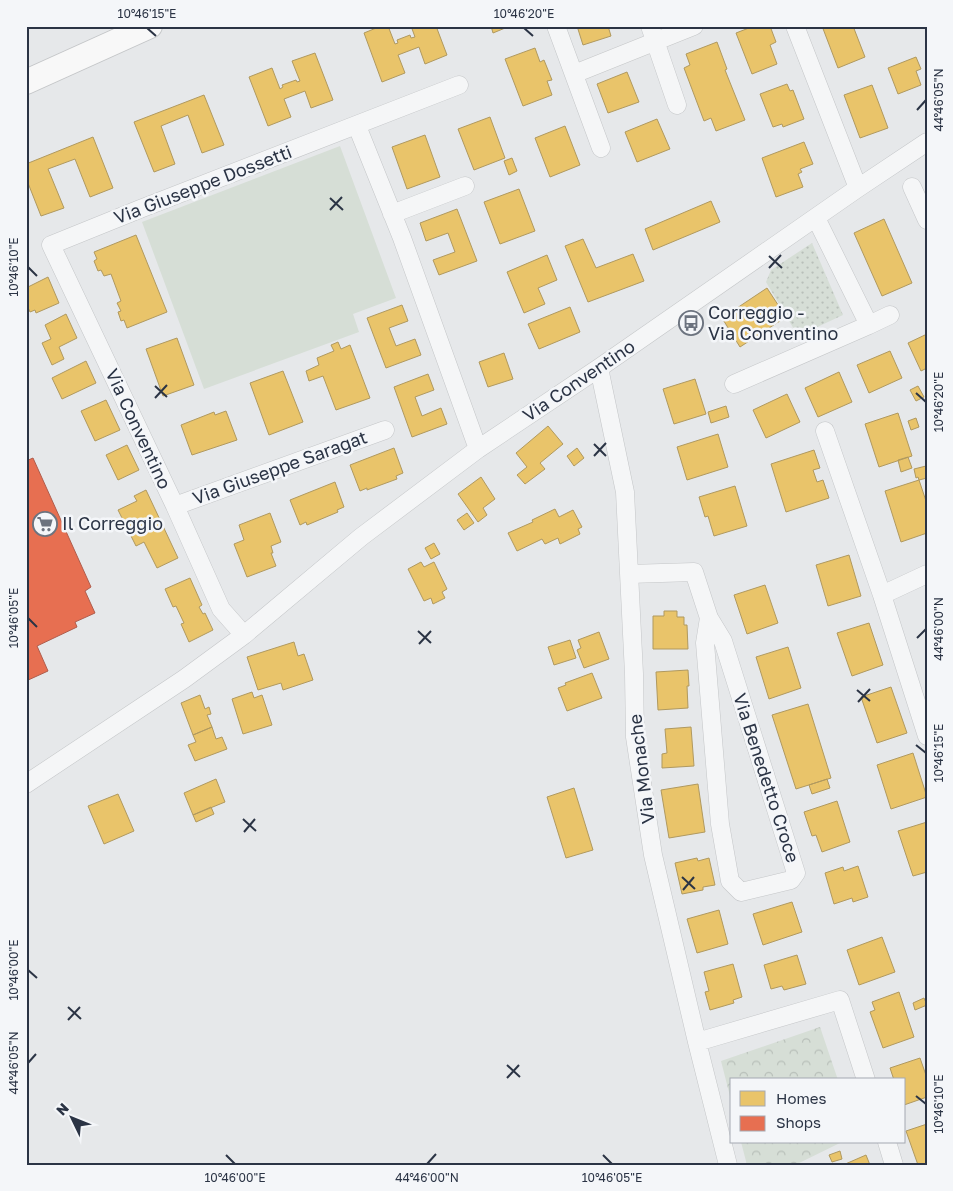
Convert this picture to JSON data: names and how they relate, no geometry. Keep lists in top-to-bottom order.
{
  "streets": {
    "street": [
      "Via Giuseppe Dossetti",
      "Via Conventino",
      "Via Giuseppe Saragat",
      "Via Monache",
      "Via Benedetto Croce"
    ]
  },
  "crossings": [
    ["Via Giuseppe Dossetti", "Via Conventino"],
    ["Via Conventino", "Via Giuseppe Saragat"],
    ["Via Conventino", "Via Monache"],
    ["Via Monache", "Via Benedetto Croce"]
  ],
  "places": {
    "bus stop": ["Correggio - Via Conventino"],
    "supermarket": ["Il Correggio"]
  },
  "legend": ["Homes", "Shops"],
  "north": "top left",
  "coordinates": [
    "10°46'15\"E",
    "10°46'20\"E",
    "44°46'05\"N",
    "10°46'10\"E",
    "10°46'05\"E",
    "44°46'00\"N",
    "10°46'00\"E"
  ]
}
